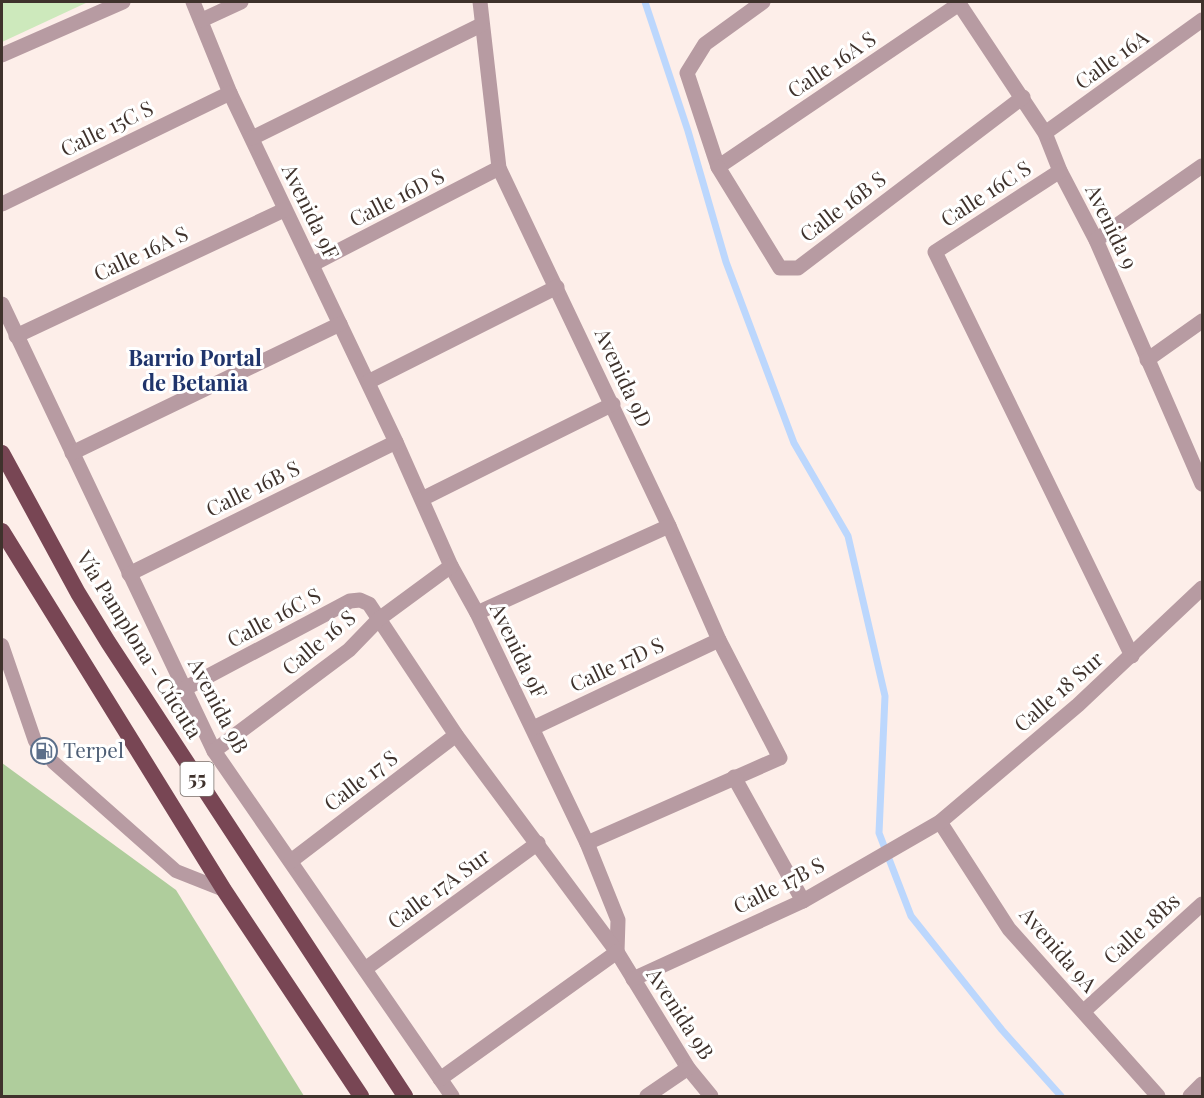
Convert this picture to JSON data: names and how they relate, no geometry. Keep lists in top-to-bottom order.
{
  "streets": {
    "highway": ["Vía Pamplona - Cúcuta", "55"],
    "street": [
      "Calle 16A",
      "Calle 16A S",
      "Calle 15C S",
      "Calle 16C S",
      "Calle 16D S",
      "Calle 16B S",
      "Avenida 9F",
      "Avenida 9",
      "Avenida 9D",
      "Calle 16 S",
      "Calle 17D S",
      "Calle 18 Sur",
      "Avenida 9B",
      "Calle 17 S",
      "Calle 17B S",
      "Calle 17A Sur",
      "Calle 18Bs",
      "Avenida 9A"
    ]
  },
  "crossings": [
    ["Calle 16A", "Avenida 9"],
    ["Calle 16A S", "Calle 16B S"],
    ["Calle 16A S", "Avenida 9F"],
    ["Calle 16A S", "Avenida 9"],
    ["Calle 16A S", "Avenida 9B"],
    ["Calle 15C S", "Avenida 9F"],
    ["Calle 16C S", "Avenida 9"],
    ["Calle 16C S", "Calle 16 S"],
    ["Calle 16C S", "Calle 18 Sur"],
    ["Calle 16C S", "Avenida 9B"],
    ["Calle 16D S", "Avenida 9F"],
    ["Calle 16D S", "Avenida 9D"],
    ["Calle 16B S", "Avenida 9F"],
    ["Calle 16B S", "Avenida 9"],
    ["Calle 16B S", "Avenida 9B"],
    ["Avenida 9F", "Calle 16 S"],
    ["Avenida 9F", "Calle 17D S"],
    ["Avenida 9F", "Avenida 9B"],
    ["Avenida 9D", "Calle 17D S"],
    ["Calle 16 S", "Avenida 9B"],
    ["Calle 18 Sur", "Calle 17B S"],
    ["Calle 18 Sur", "Avenida 9A"],
    ["Avenida 9B", "Calle 17 S"],
    ["Avenida 9B", "Calle 17B S"],
    ["Avenida 9B", "Calle 17A Sur"],
    ["Calle 17B S", "Avenida 9A"],
    ["Calle 18Bs", "Avenida 9A"]
  ],
  "districts": ["Barrio Portal de Betania"],
  "places": {
    "fuel station": ["Terpel"]
  }
}
